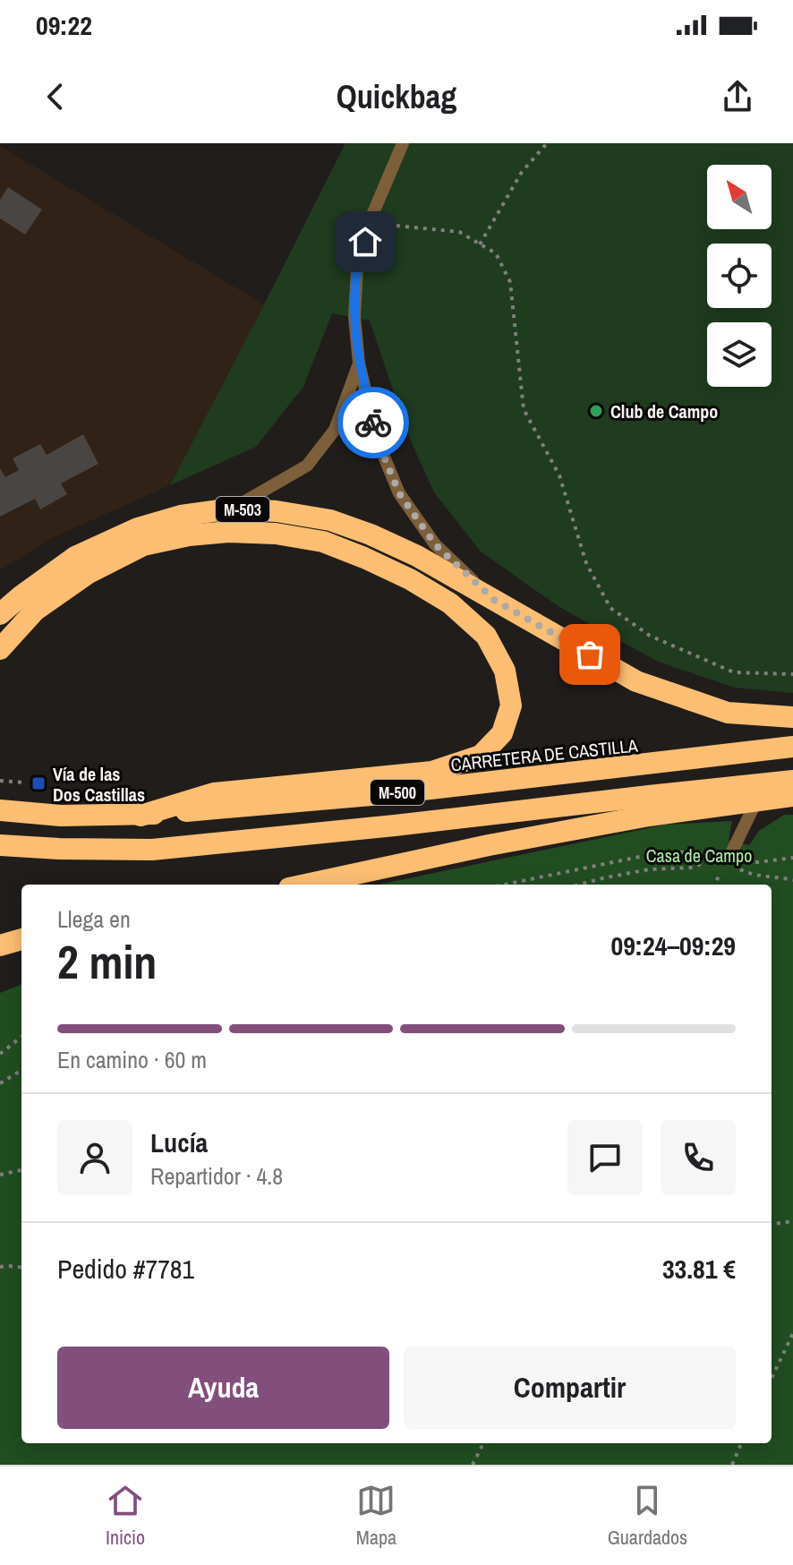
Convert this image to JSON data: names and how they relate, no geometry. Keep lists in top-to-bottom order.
{
  "streets": {
    "highway": ["M-503", "CARRETERA DE CASTILLA", "M-500"]
  },
  "crossings": [
    ["CARRETERA DE CASTILLA", "M-500"]
  ],
  "parks": ["Casa de Campo"],
  "places": {
    "other": ["Club de Campo"],
    "transit": ["Vía de las Dos Castillas"]
  },
  "north": "top left",
  "page": {
    "status": "09:22",
    "header": "Quickbag",
    "heading": ["2 min", "Llega en", "09:24–09:29"],
    "panel": [
      "Lucía",
      "Repartidor · 4.8",
      "Pedido #7781",
      "33.81 €"
    ],
    "bar": "En camino · 60 m",
    "buttons": ["Ayuda", "Compartir"],
    "tabs": ["Inicio", "Mapa", "Guardados"]
  }
}
